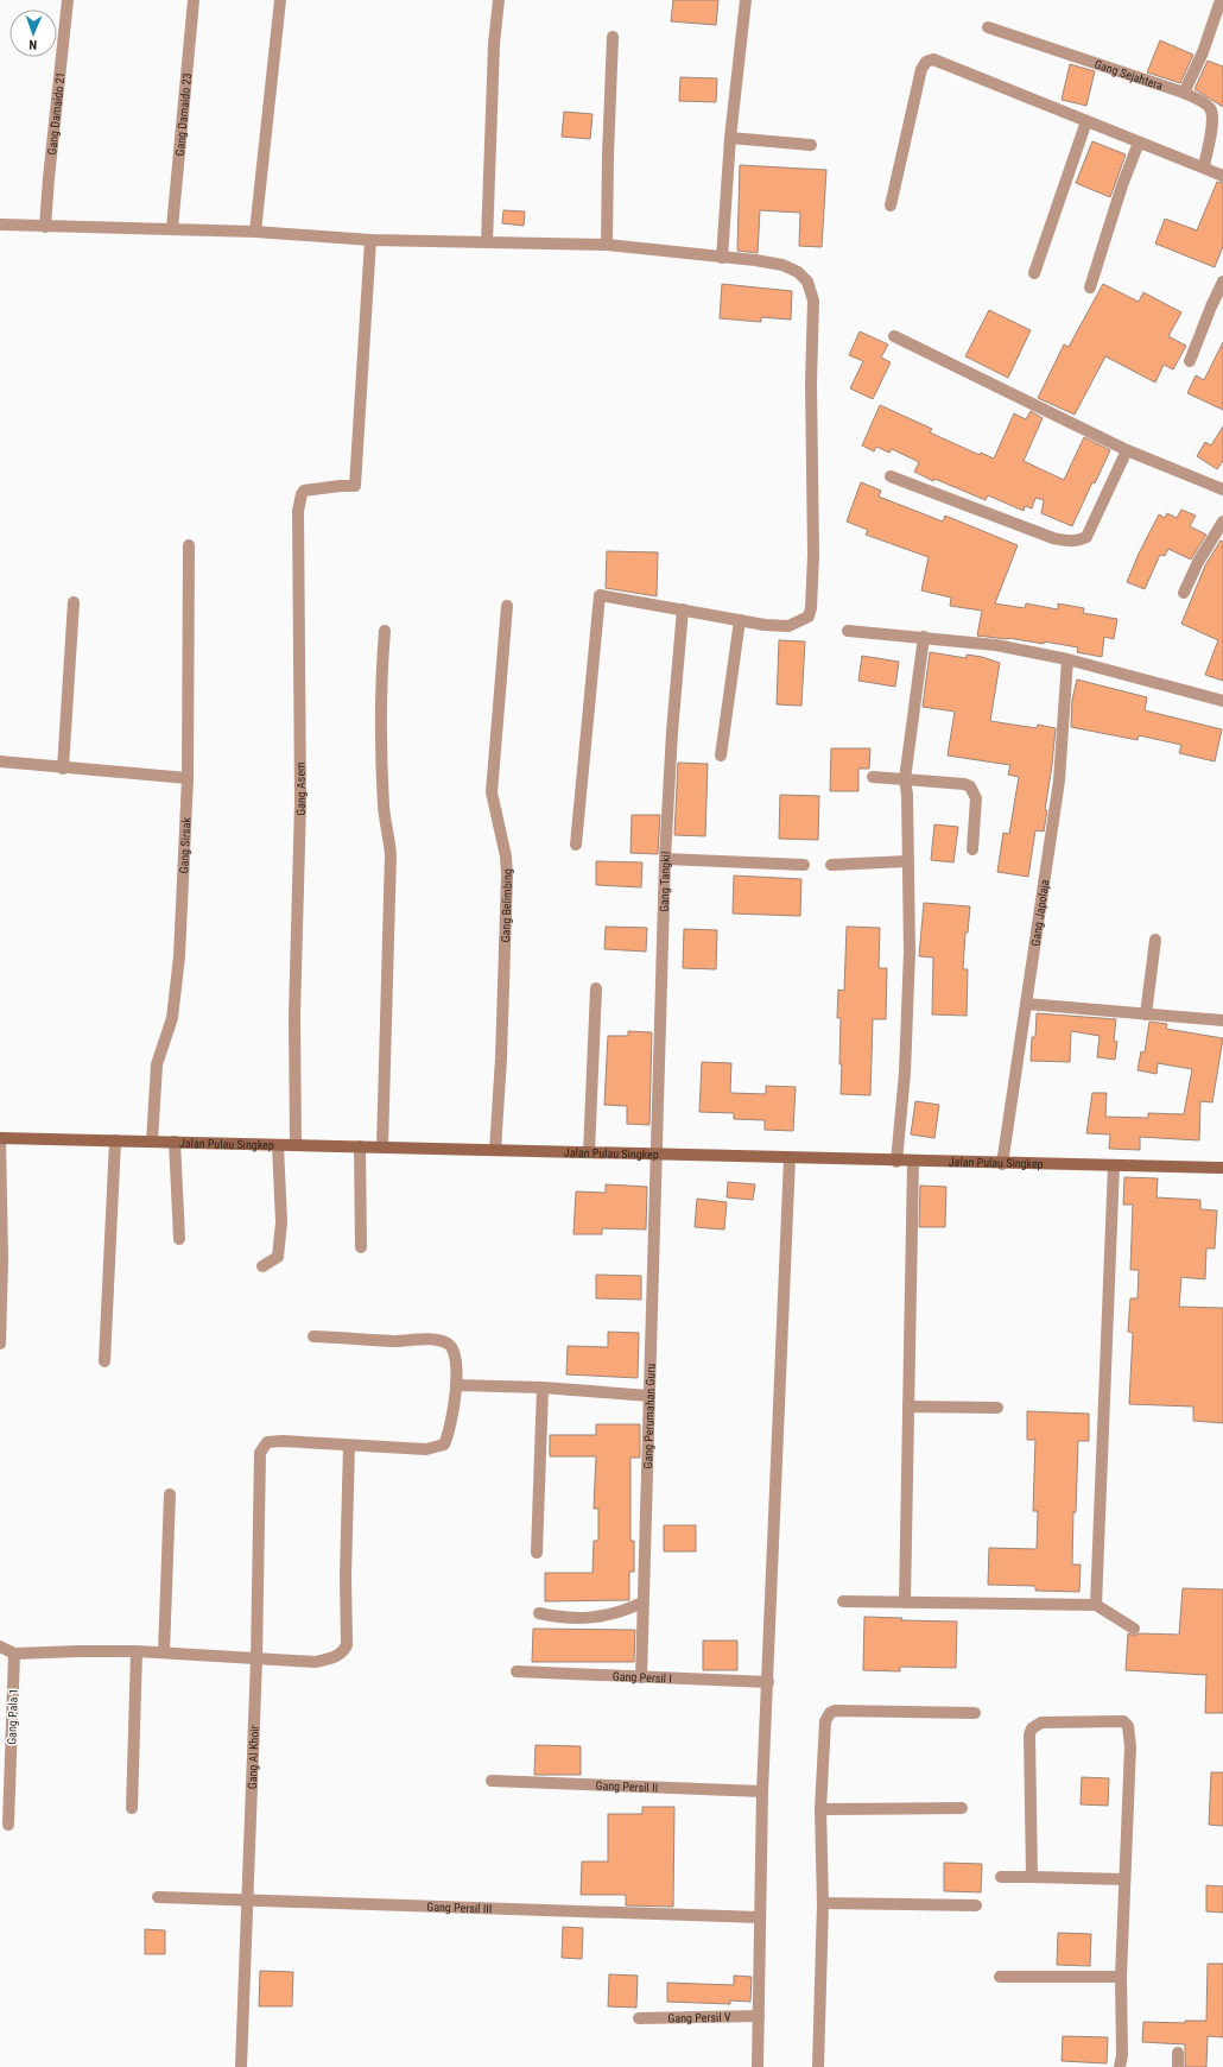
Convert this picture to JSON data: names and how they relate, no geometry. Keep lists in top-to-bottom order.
{
  "streets": {
    "street": [
      "Gang Sejahtera",
      "Gang Damaido 21",
      "Gang Damaido 23",
      "Gang Asem",
      "Gang Sirsak",
      "Gang Tangkil",
      "Gang Belimbing",
      "Gang Japolaja",
      "Jalan Pulau Singkep",
      "Gang Perumahan Guru",
      "Gang Persil I",
      "Gang Pala 1",
      "Gang Al Khoir",
      "Gang Persil II",
      "Gang Persil III",
      "Gang Persil V"
    ]
  },
  "crossings": [
    ["Gang Asem", "Jalan Pulau Singkep"],
    ["Gang Sirsak", "Jalan Pulau Singkep"],
    ["Gang Tangkil", "Jalan Pulau Singkep"],
    ["Gang Tangkil", "Gang Perumahan Guru"],
    ["Gang Belimbing", "Jalan Pulau Singkep"],
    ["Gang Japolaja", "Jalan Pulau Singkep"],
    ["Jalan Pulau Singkep", "Gang Perumahan Guru"],
    ["Gang Perumahan Guru", "Gang Persil I"],
    ["Gang Al Khoir", "Gang Persil III"]
  ],
  "north": "bottom"
}
